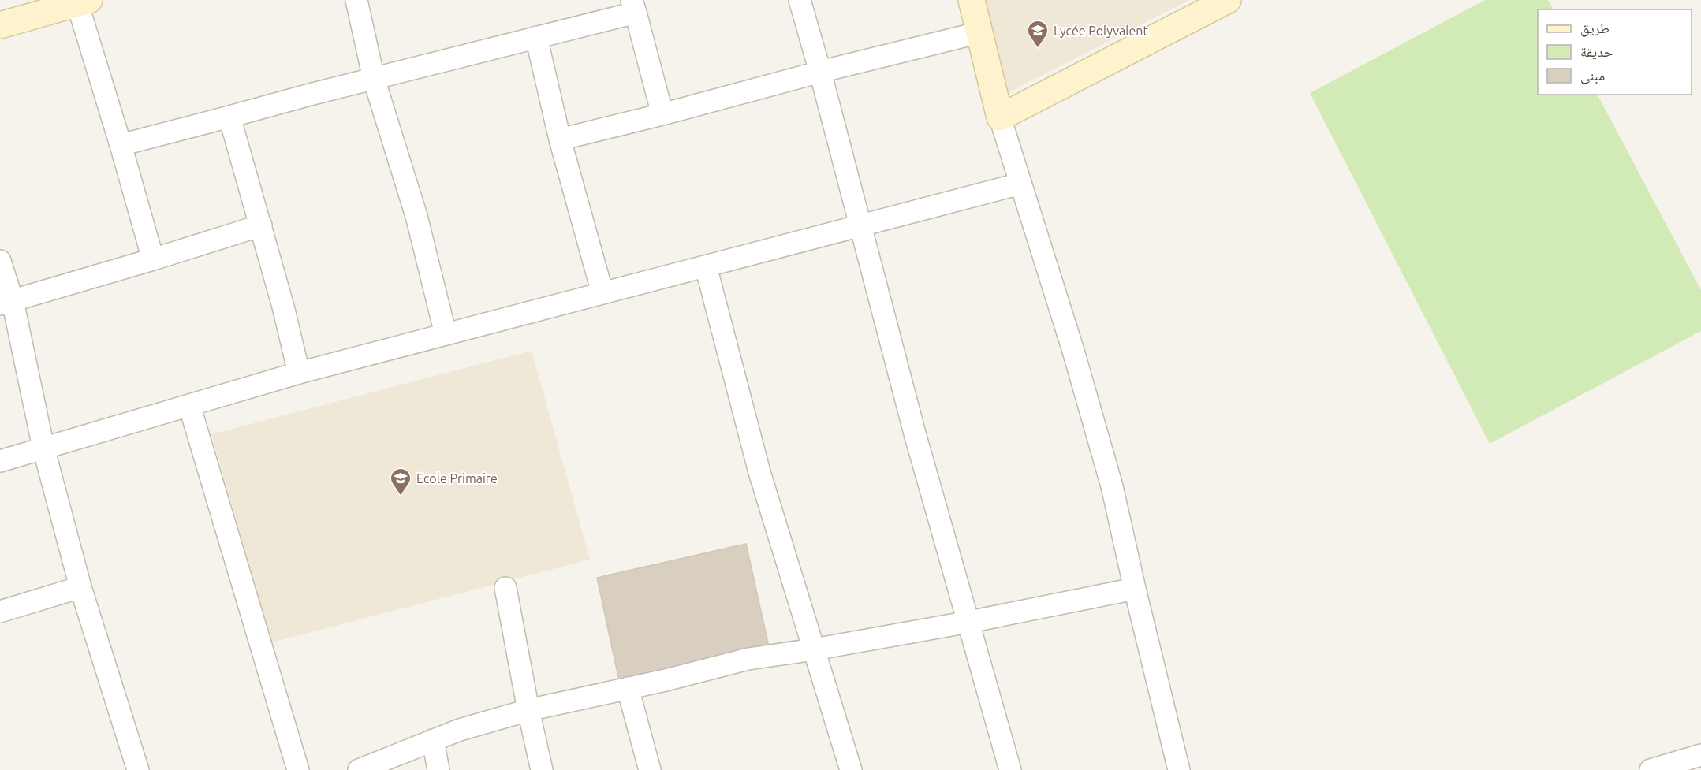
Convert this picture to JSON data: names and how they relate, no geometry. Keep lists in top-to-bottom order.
{
  "places": {
    "school or university": ["Lycée Polyvalent", "Ecole Primaire"]
  },
  "legend": ["طريق", "حديقة", "مبنى"]
}
